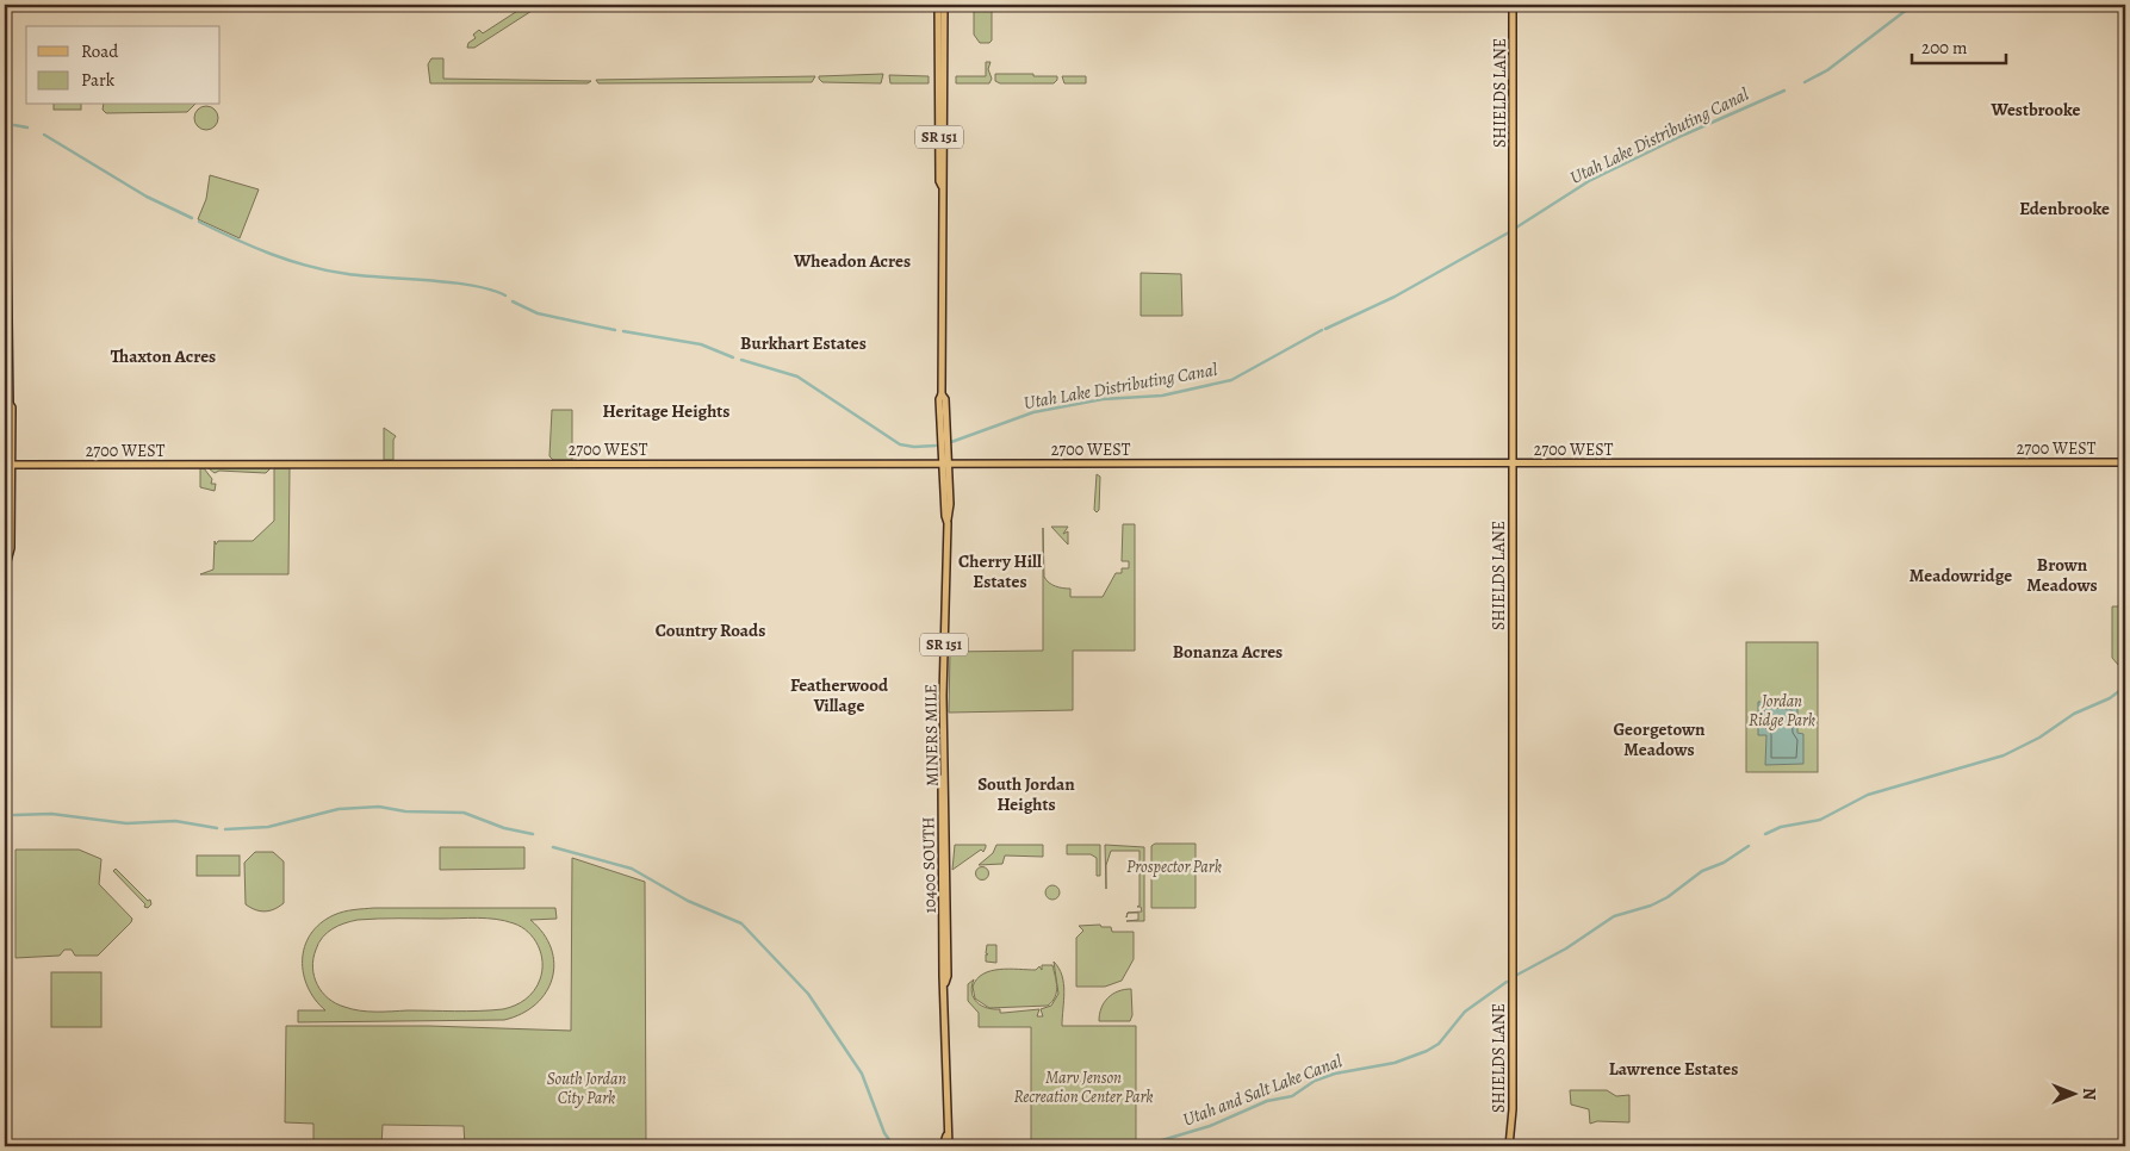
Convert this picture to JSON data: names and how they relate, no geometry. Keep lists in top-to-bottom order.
{
  "streets": {
    "main road": [
      "SHIELDS LANE",
      "SR 151",
      "2700 WEST",
      "MINERS MILE",
      "10400 SOUTH"
    ]
  },
  "crossings": [
    ["SHIELDS LANE", "2700 WEST"],
    ["SR 151", "2700 WEST"],
    ["SR 151", "MINERS MILE"],
    ["SR 151", "10400 SOUTH"],
    ["2700 WEST", "MINERS MILE"],
    ["MINERS MILE", "10400 SOUTH"]
  ],
  "districts": [
    "Westbrooke",
    "Edenbrooke",
    "Wheadon Acres",
    "Burkhart Estates",
    "Thaxton Acres",
    "Heritage Heights",
    "Cherry Hill Estates",
    "Brown Meadows",
    "Meadowridge",
    "Country Roads",
    "Bonanza Acres",
    "Featherwood Village",
    "Georgetown Meadows",
    "South Jordan Heights",
    "Lawrence Estates"
  ],
  "water": ["Utah Lake Distributing Canal", "Utah and Salt Lake Canal"],
  "parks": [
    "Jordan Ridge Park",
    "Prospector Park",
    "Marv Jenson Recreation Center Park",
    "South Jordan City Park"
  ],
  "legend": ["Road", "Park"],
  "scale_bar": "200 m",
  "north": "right"
}
